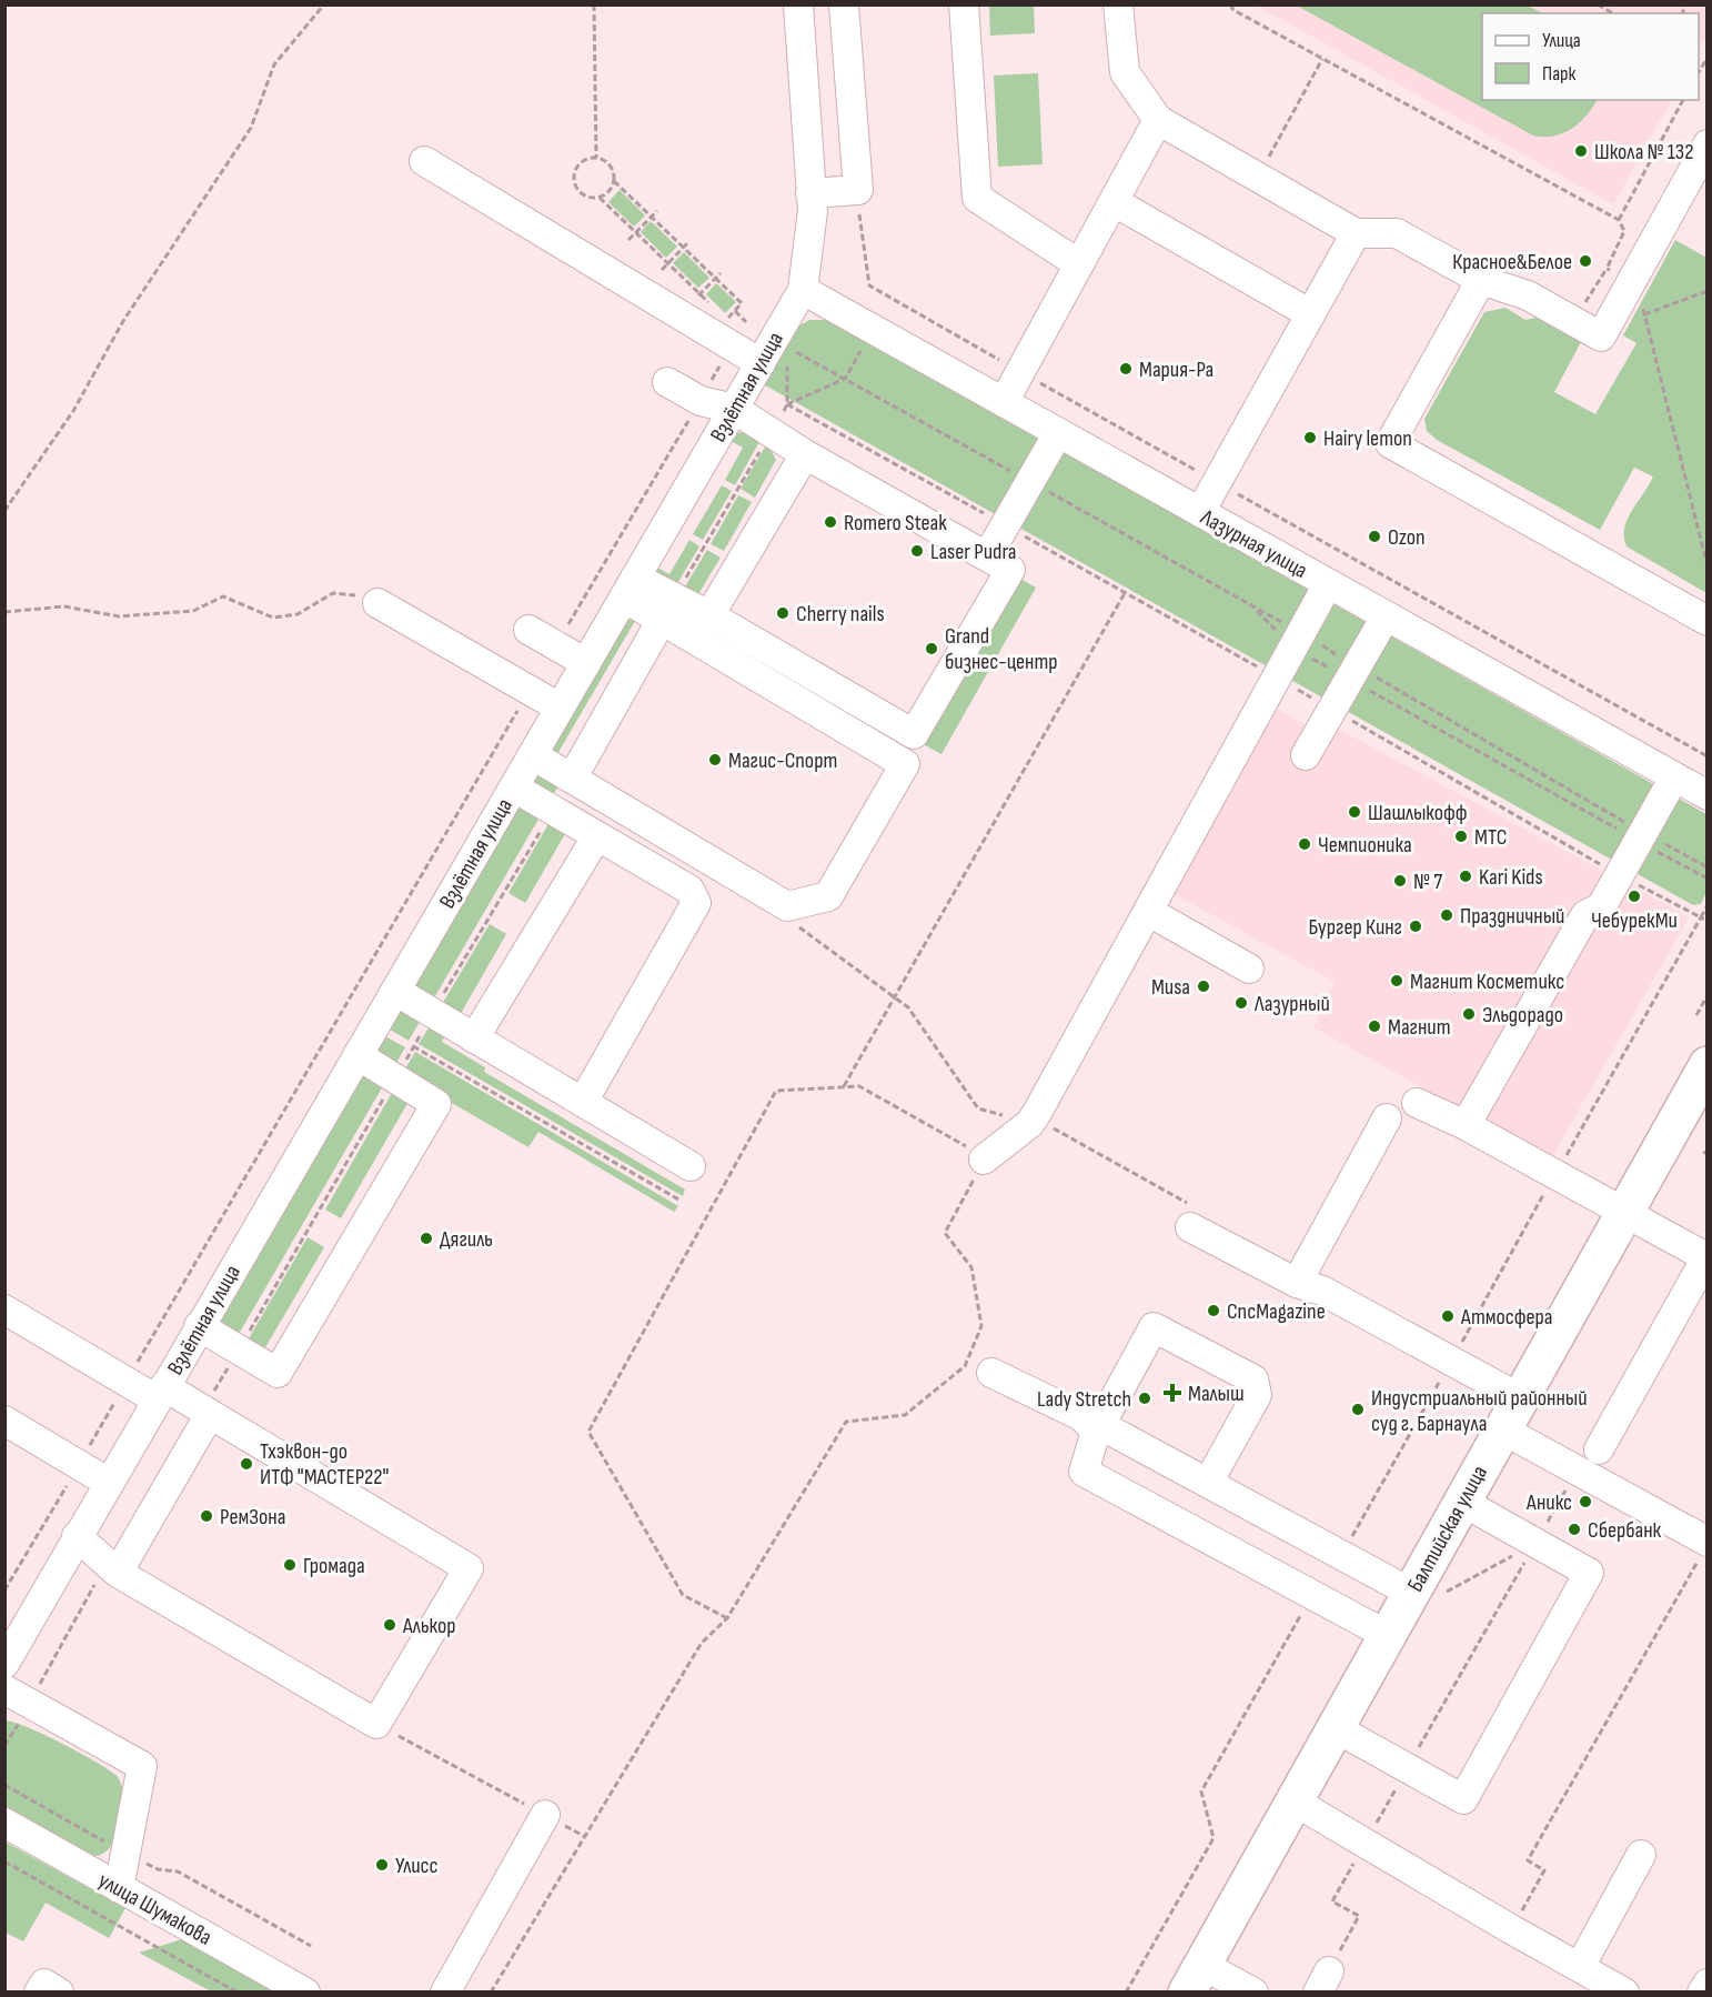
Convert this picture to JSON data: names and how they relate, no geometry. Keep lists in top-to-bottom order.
{
  "streets": {
    "main road": ["Балтийская улица"],
    "street": ["Взлётная улица", "Лазурная улица", "улица Шумакова"]
  },
  "crossings": [
    ["Взлётная улица", "Лазурная улица"]
  ],
  "places": {
    "other": [
      "Школа № 132",
      "Красное&Белое",
      "Мария-Ра",
      "Hairy lemon",
      "Romero Steak",
      "Ozon",
      "Laser Pudra",
      "Cherry nails",
      "Grand бизнес-центр",
      "Магис-Спорт",
      "Шашлыкофф",
      "МТС",
      "Чемпионика",
      "Kari Kids",
      "№ 7",
      "ЧебурекМи",
      "Праздничный",
      "Бургер Кинг",
      "Магнит Косметикс",
      "Musa",
      "Лазурный",
      "Эльдорадо",
      "Магнит",
      "Дягиль",
      "CncMagazine",
      "Атмосфера",
      "Lady Stretch",
      "Индустриальный районный суд г. Барнаула",
      "Тхэквон-до ИТФ \"МАСТЕР22\"",
      "Аникс",
      "РемЗона",
      "Сбербанк",
      "Громада",
      "Алькор",
      "Улисс"
    ],
    "health": ["Малыш"]
  },
  "legend": ["Улица", "Парк"]
}
